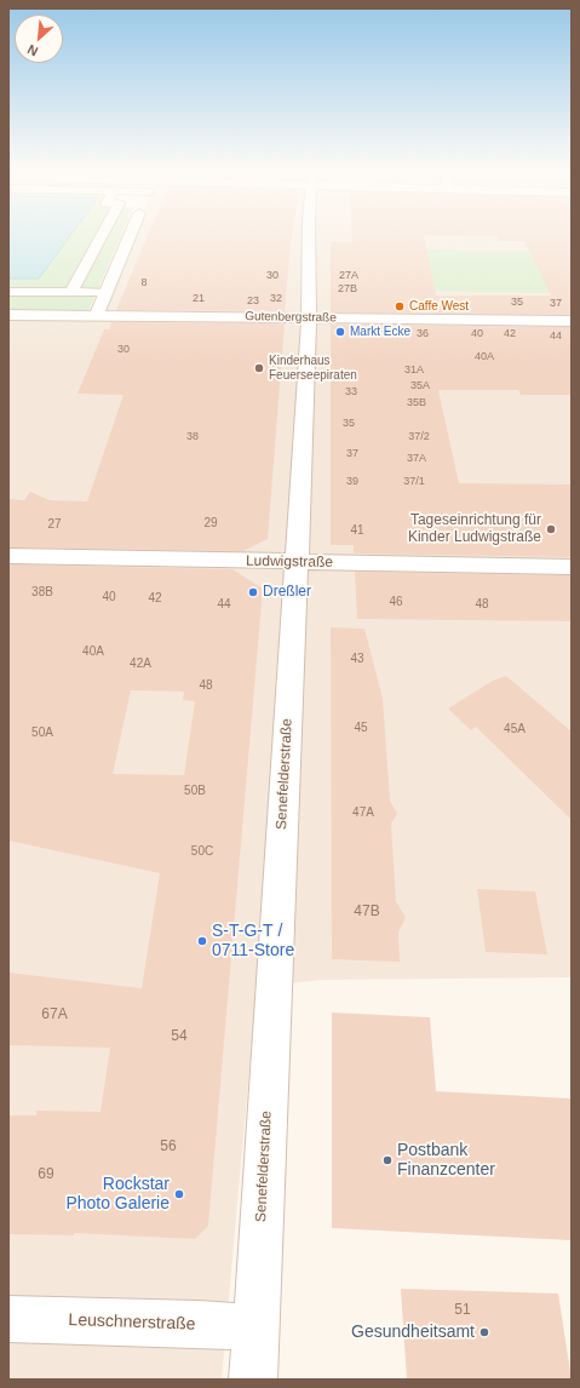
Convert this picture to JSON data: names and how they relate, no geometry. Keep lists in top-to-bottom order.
{
  "streets": {
    "street": [
      "Gutenbergstraße",
      "Ludwigstraße",
      "Senefelderstraße",
      "Leuschnerstraße"
    ]
  },
  "crossings": [
    ["Gutenbergstraße", "Senefelderstraße"],
    ["Ludwigstraße", "Senefelderstraße"],
    ["Senefelderstraße", "Leuschnerstraße"]
  ],
  "places": [
    "Caffe West",
    "Markt Ecke",
    "Kinderhaus Feuerseepiraten",
    "Tageseinrichtung für Kinder Ludwigstraße",
    "Dreßler",
    "S-T-G-T / 0711-Store",
    "Postbank Finanzcenter",
    "Rockstar Photo Galerie",
    "Gesundheitsamt"
  ],
  "house_numbers": [
    "30",
    "27A",
    "8",
    "27B",
    "21",
    "32",
    "23",
    "35",
    "37",
    "36",
    "40",
    "42",
    "44",
    "30",
    "40A",
    "31A",
    "35A",
    "33",
    "35B",
    "35",
    "38",
    "37/2",
    "37",
    "37A",
    "39",
    "37/1",
    "29",
    "27",
    "41",
    "38B",
    "40",
    "42",
    "46",
    "44",
    "48",
    "40A",
    "43",
    "42A",
    "48",
    "45",
    "45A",
    "50A",
    "50B",
    "47A",
    "50C",
    "47B",
    "67A",
    "54",
    "56",
    "69",
    "51"
  ],
  "north": "bottom left"
}
